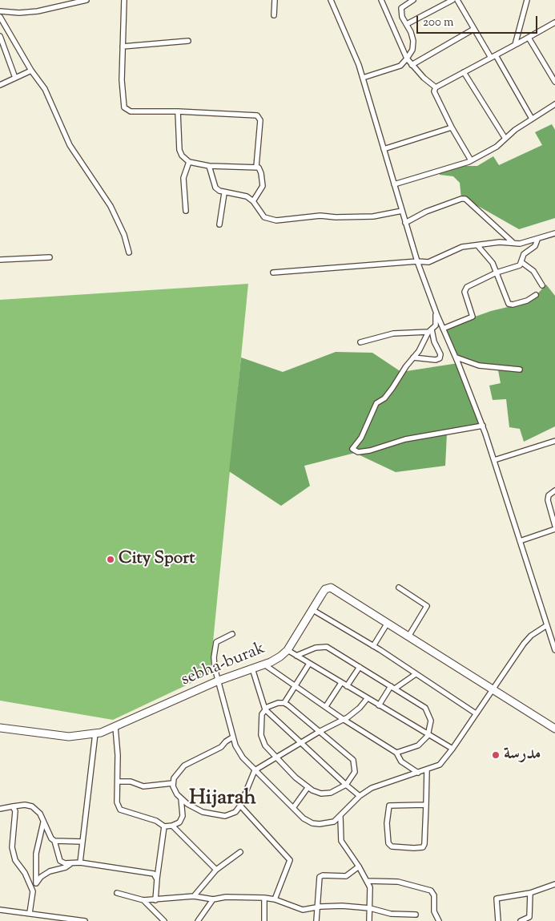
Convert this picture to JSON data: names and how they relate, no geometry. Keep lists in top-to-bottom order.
{
  "streets": {
    "main road": ["sebha-burak"]
  },
  "districts": ["Hijarah"],
  "places": ["City Sport", "مدرسة"],
  "scale_bar": "200 m"
}
